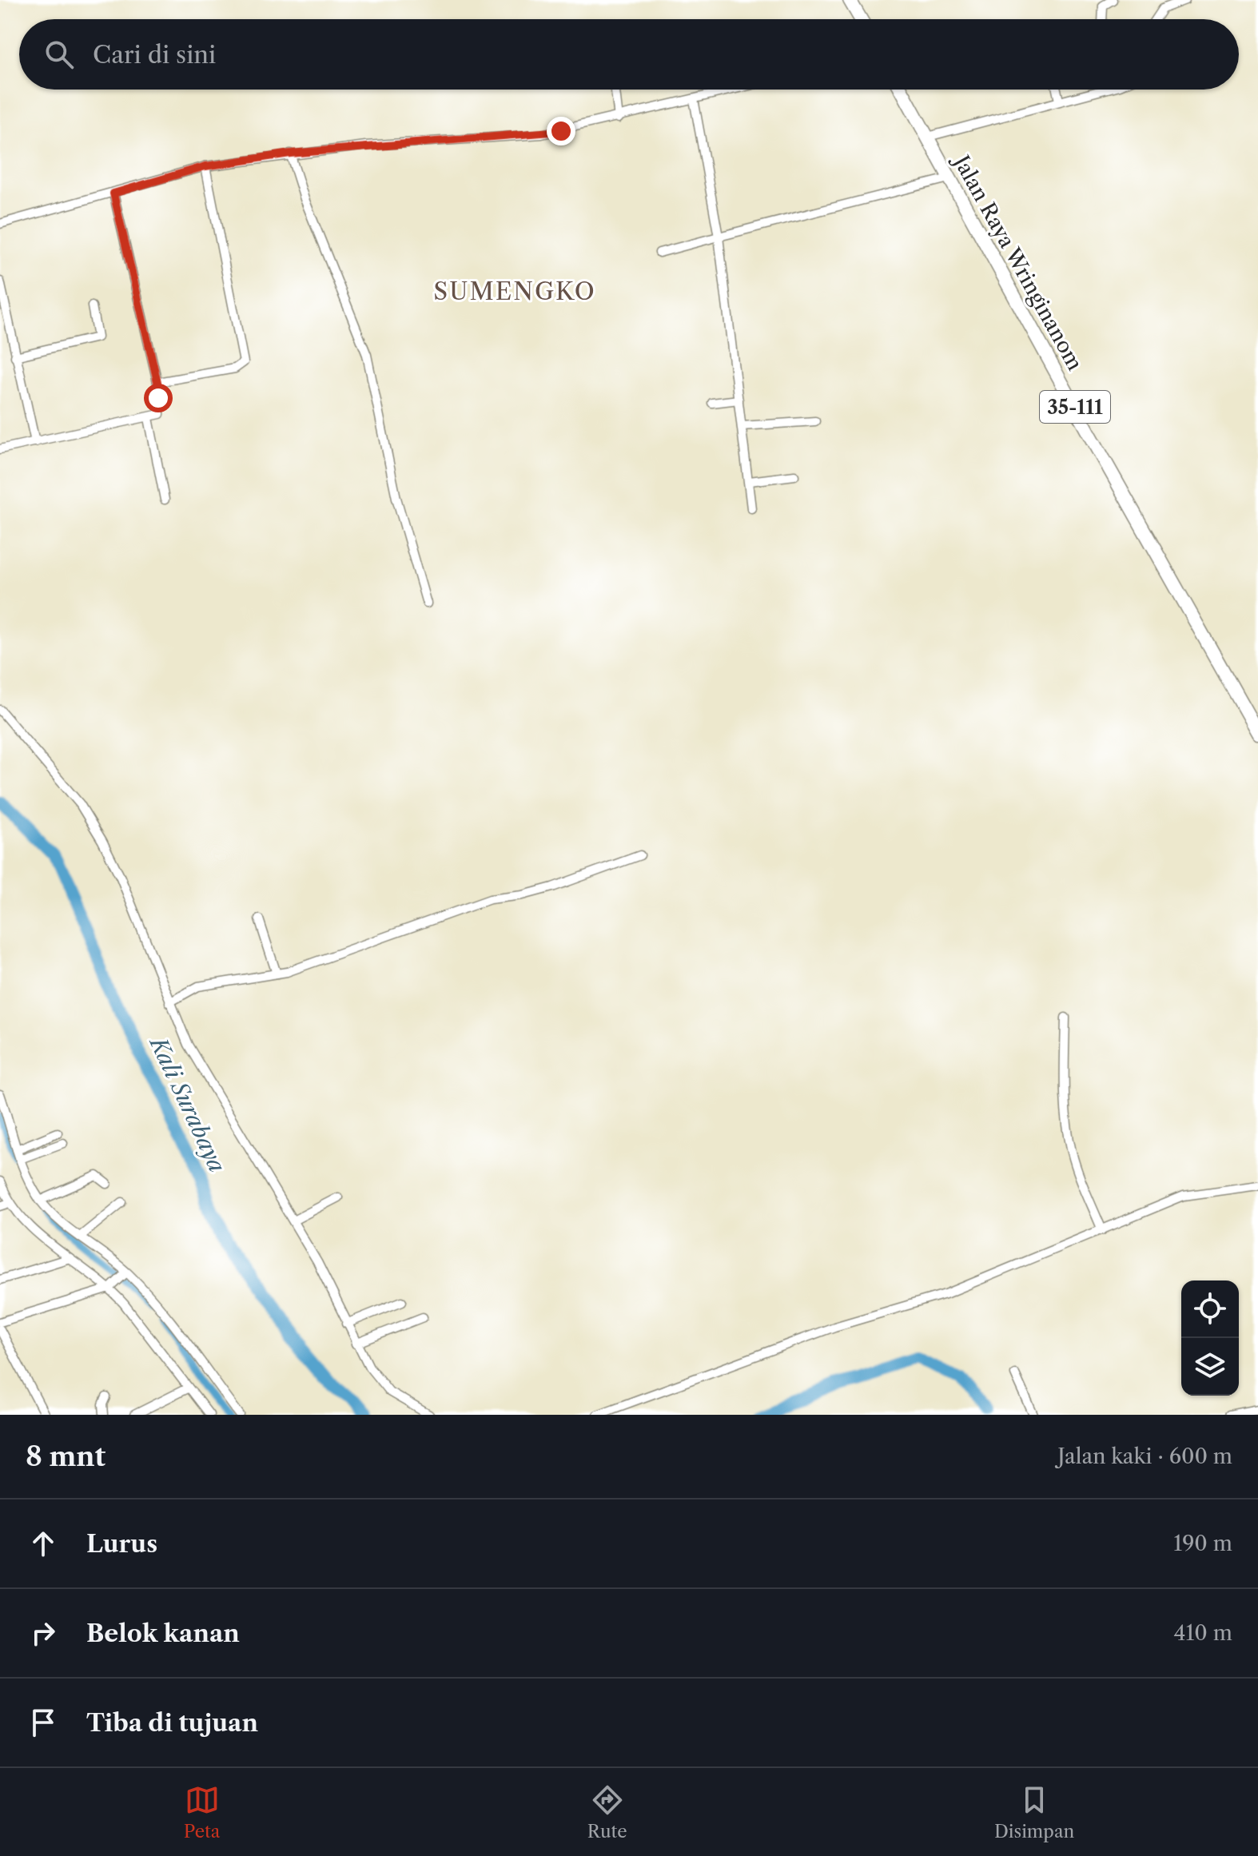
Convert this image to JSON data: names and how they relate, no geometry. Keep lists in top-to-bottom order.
{
  "streets": {
    "main road": ["Jalan Raya Wringinanom", "35-111"]
  },
  "districts": ["SUMENGKO"],
  "water": ["Kali Surabaya"],
  "page": {
    "search": "Cari di sini",
    "heading": ["8 mnt", "Jalan kaki · 600 m"],
    "list": [
      ["Lurus", "190 m"],
      ["Belok kanan", "410 m"],
      "Tiba di tujuan"
    ],
    "nav": ["Peta", "Rute", "Disimpan"]
  }
}
